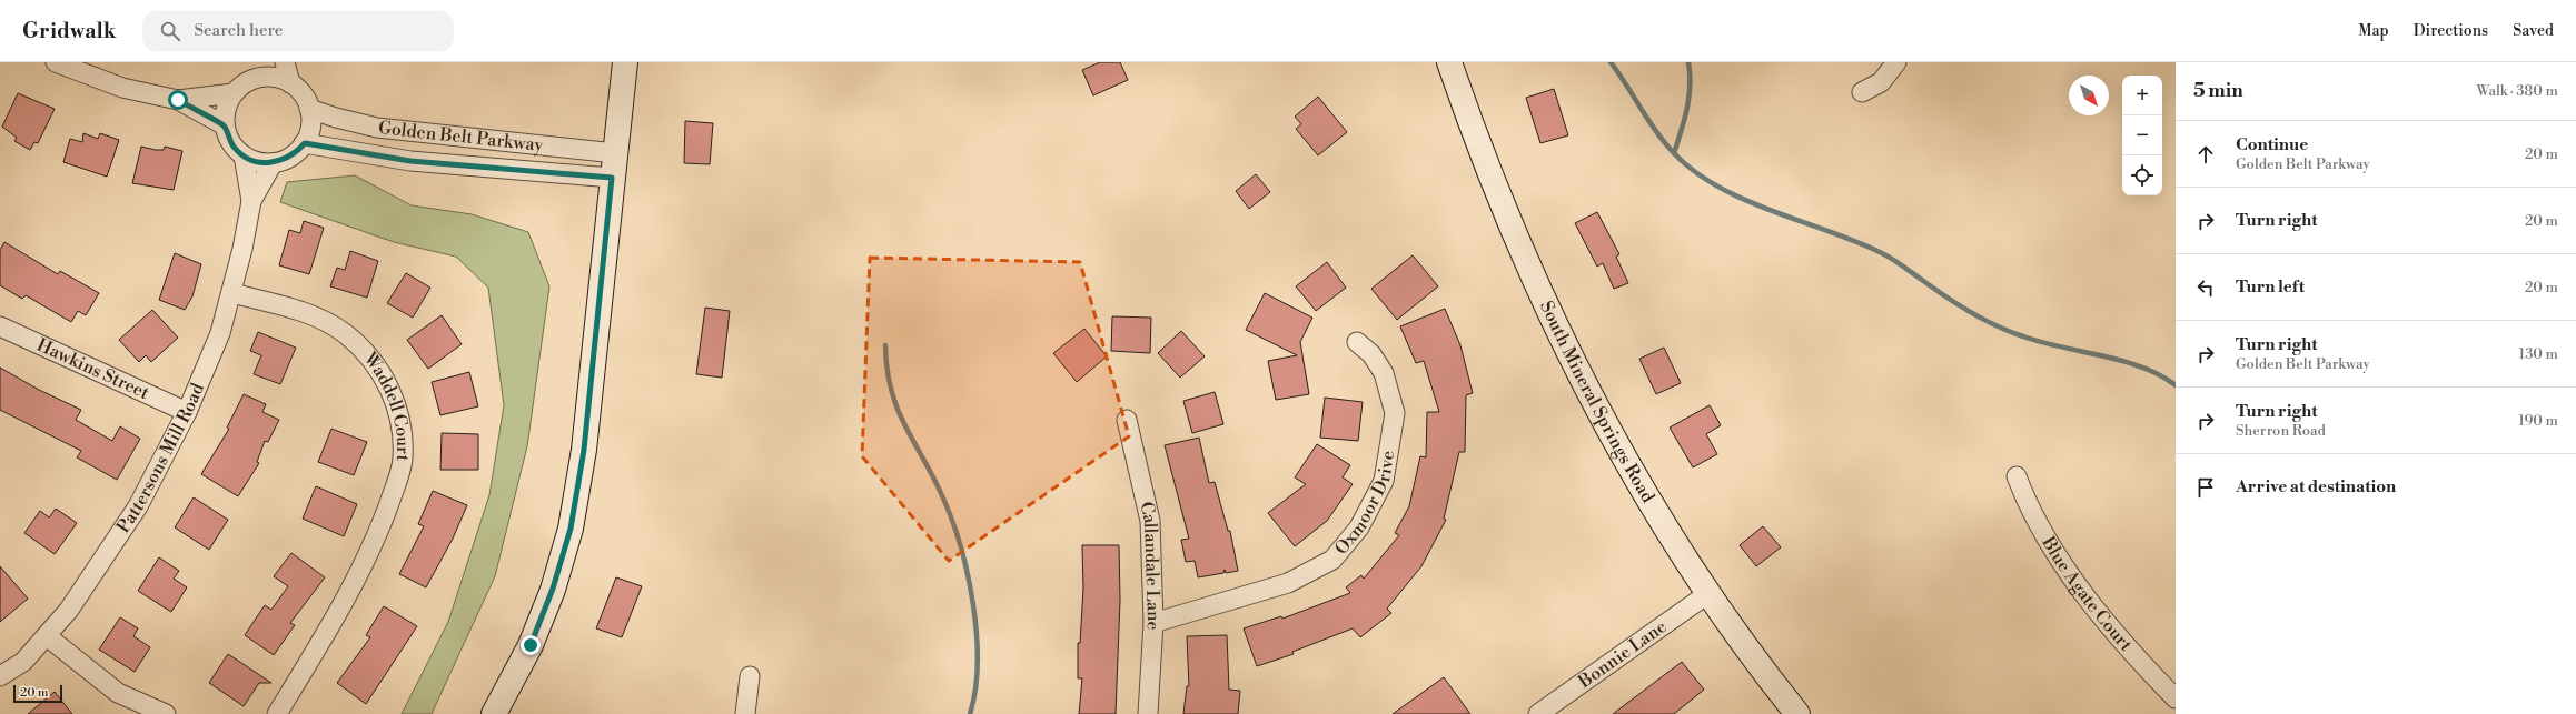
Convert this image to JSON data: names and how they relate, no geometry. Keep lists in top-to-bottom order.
{
  "streets": {
    "street": [
      "Golden Belt Parkway",
      "Hawkins Street",
      "South Mineral Springs Road",
      "Waddell Court",
      "Pattersons Mill Road",
      "Oxmoor Drive",
      "Callandale Lane",
      "Blue Agate Court",
      "Bonnie Lane"
    ]
  },
  "crossings": [
    ["Golden Belt Parkway", "Pattersons Mill Road"],
    ["Hawkins Street", "Pattersons Mill Road"],
    ["South Mineral Springs Road", "Bonnie Lane"],
    ["Waddell Court", "Pattersons Mill Road"],
    ["Oxmoor Drive", "Callandale Lane"]
  ],
  "scale_bar": "20 m",
  "north": "bottom right",
  "page": {
    "header": "Gridwalk",
    "search": "Search here",
    "nav": ["Map", "Directions", "Saved"],
    "heading": ["5 min", "Walk · 380 m"],
    "map_buttons": ["+", "−"],
    "list": [
      ["Continue", "Golden Belt Parkway", "20 m"],
      ["Turn right", "20 m"],
      ["Turn left", "20 m"],
      ["Turn right", "Golden Belt Parkway", "130 m"],
      ["Turn right", "Sherron Road", "190 m"],
      "Arrive at destination"
    ],
    "scale": "20 m"
  }
}
